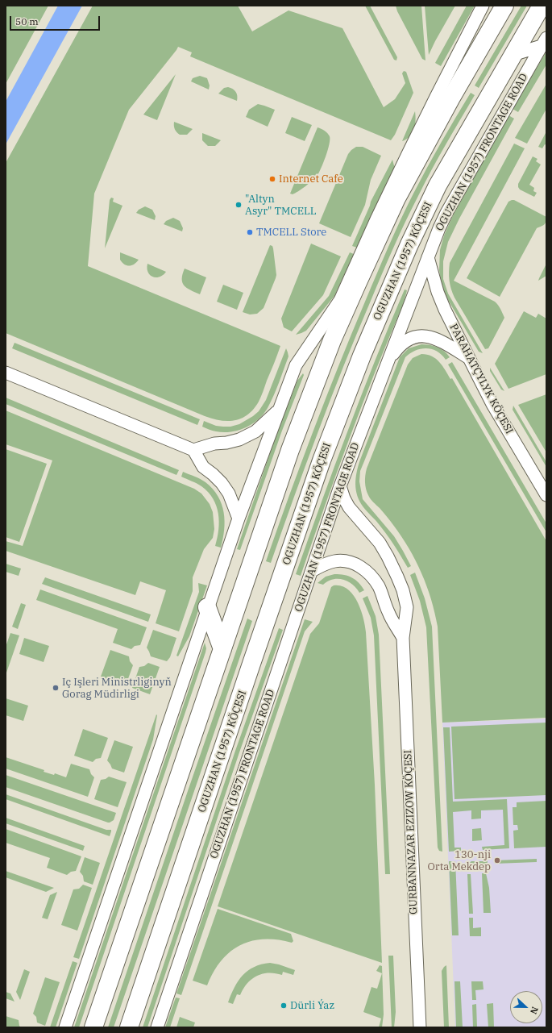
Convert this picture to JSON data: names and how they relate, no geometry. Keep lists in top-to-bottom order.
{
  "streets": {
    "main road": ["OGUZHAN (1957) KÖÇESI"],
    "street": ["OGUZHAN (1957) FRONTAGE ROAD", "PARAHATÇYLYK KÖÇESI", "GURBANNAZAR EZIZOW KÖÇESI"]
  },
  "crossings": [
    ["OGUZHAN (1957) FRONTAGE ROAD", "PARAHATÇYLYK KÖÇESI"],
    ["OGUZHAN (1957) FRONTAGE ROAD", "GURBANNAZAR EZIZOW KÖÇESI"]
  ],
  "places": [
    "Internet Cafe",
    "\"Altyn Asyr\" TMCELL",
    "TMCELL Store",
    "Iç Işleri Ministrliginyň Gorag Müdirligi",
    "130-nji Orta Mekdep",
    "Dürli Ýaz"
  ],
  "scale_bar": "50 m",
  "north": "right"
}
